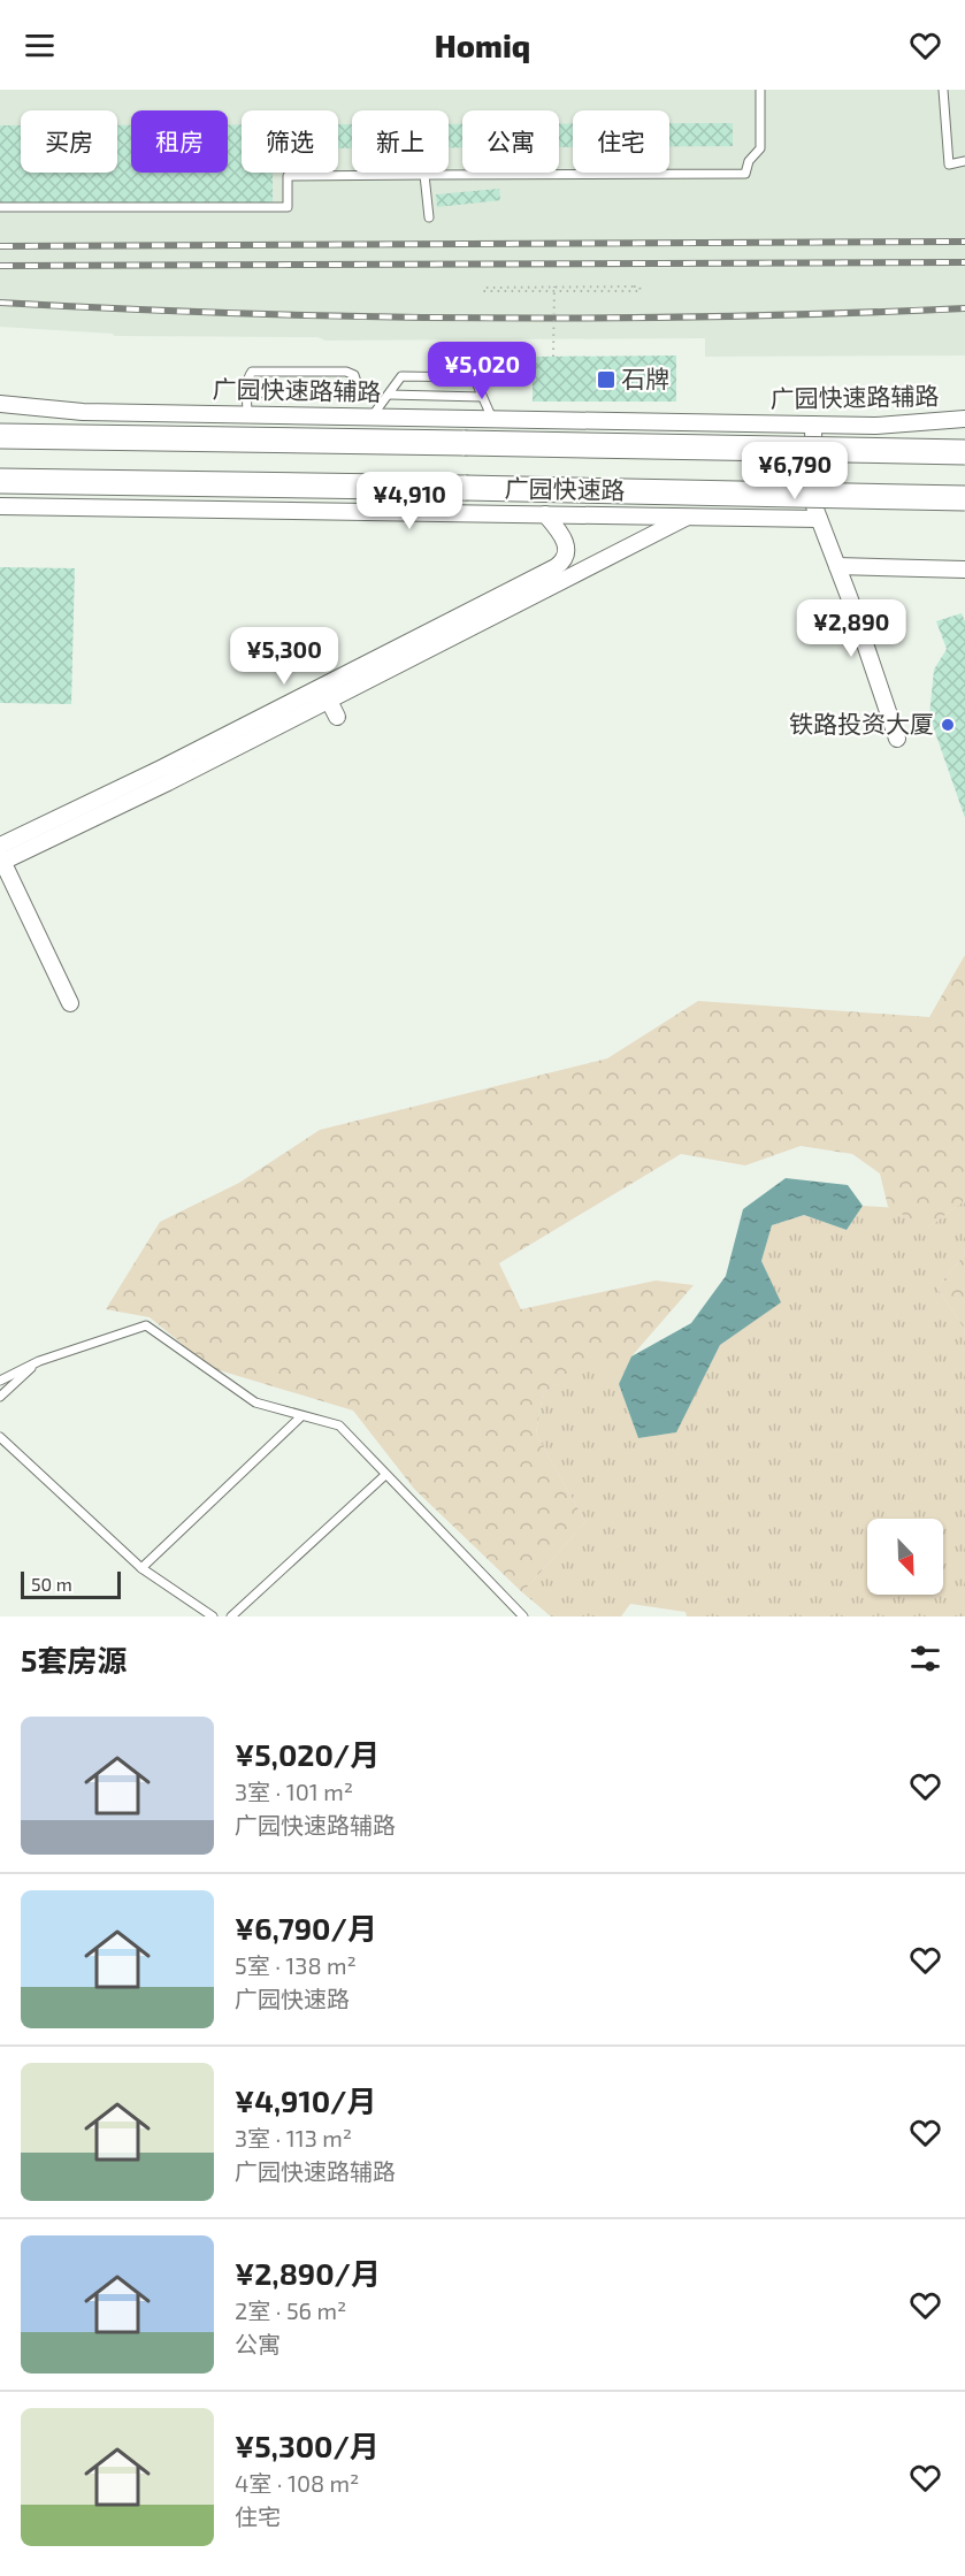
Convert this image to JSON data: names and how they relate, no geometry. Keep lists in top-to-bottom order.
{
  "streets": {
    "highway": ["广园快速路"],
    "street": ["广园快速路辅路"]
  },
  "places": {
    "transit": ["石牌"],
    "other": ["铁路投资大厦"]
  },
  "scale_bar": "50 m",
  "north": "bottom right",
  "page": {
    "header": "Homiq",
    "chip": [
      "买房",
      "租房",
      "筛选",
      "新上",
      "公寓",
      "住宅"
    ],
    "price": [
      "¥5,020",
      "¥6,790",
      "¥4,910",
      "¥2,890",
      "¥5,300"
    ],
    "scale": "50 m",
    "heading": "5套房源",
    "list": [
      {
        "name": "¥5,020/月",
        "note": "3室 · 101 m² · 广园快速路辅路"
      },
      {
        "name": "¥6,790/月",
        "note": "5室 · 138 m² · 广园快速路"
      },
      {
        "name": "¥4,910/月",
        "note": "3室 · 113 m² · 广园快速路辅路"
      },
      {
        "name": "¥2,890/月",
        "note": "2室 · 56 m² · 公寓"
      },
      {
        "name": "¥5,300/月",
        "note": "4室 · 108 m² · 住宅"
      }
    ]
  }
}
